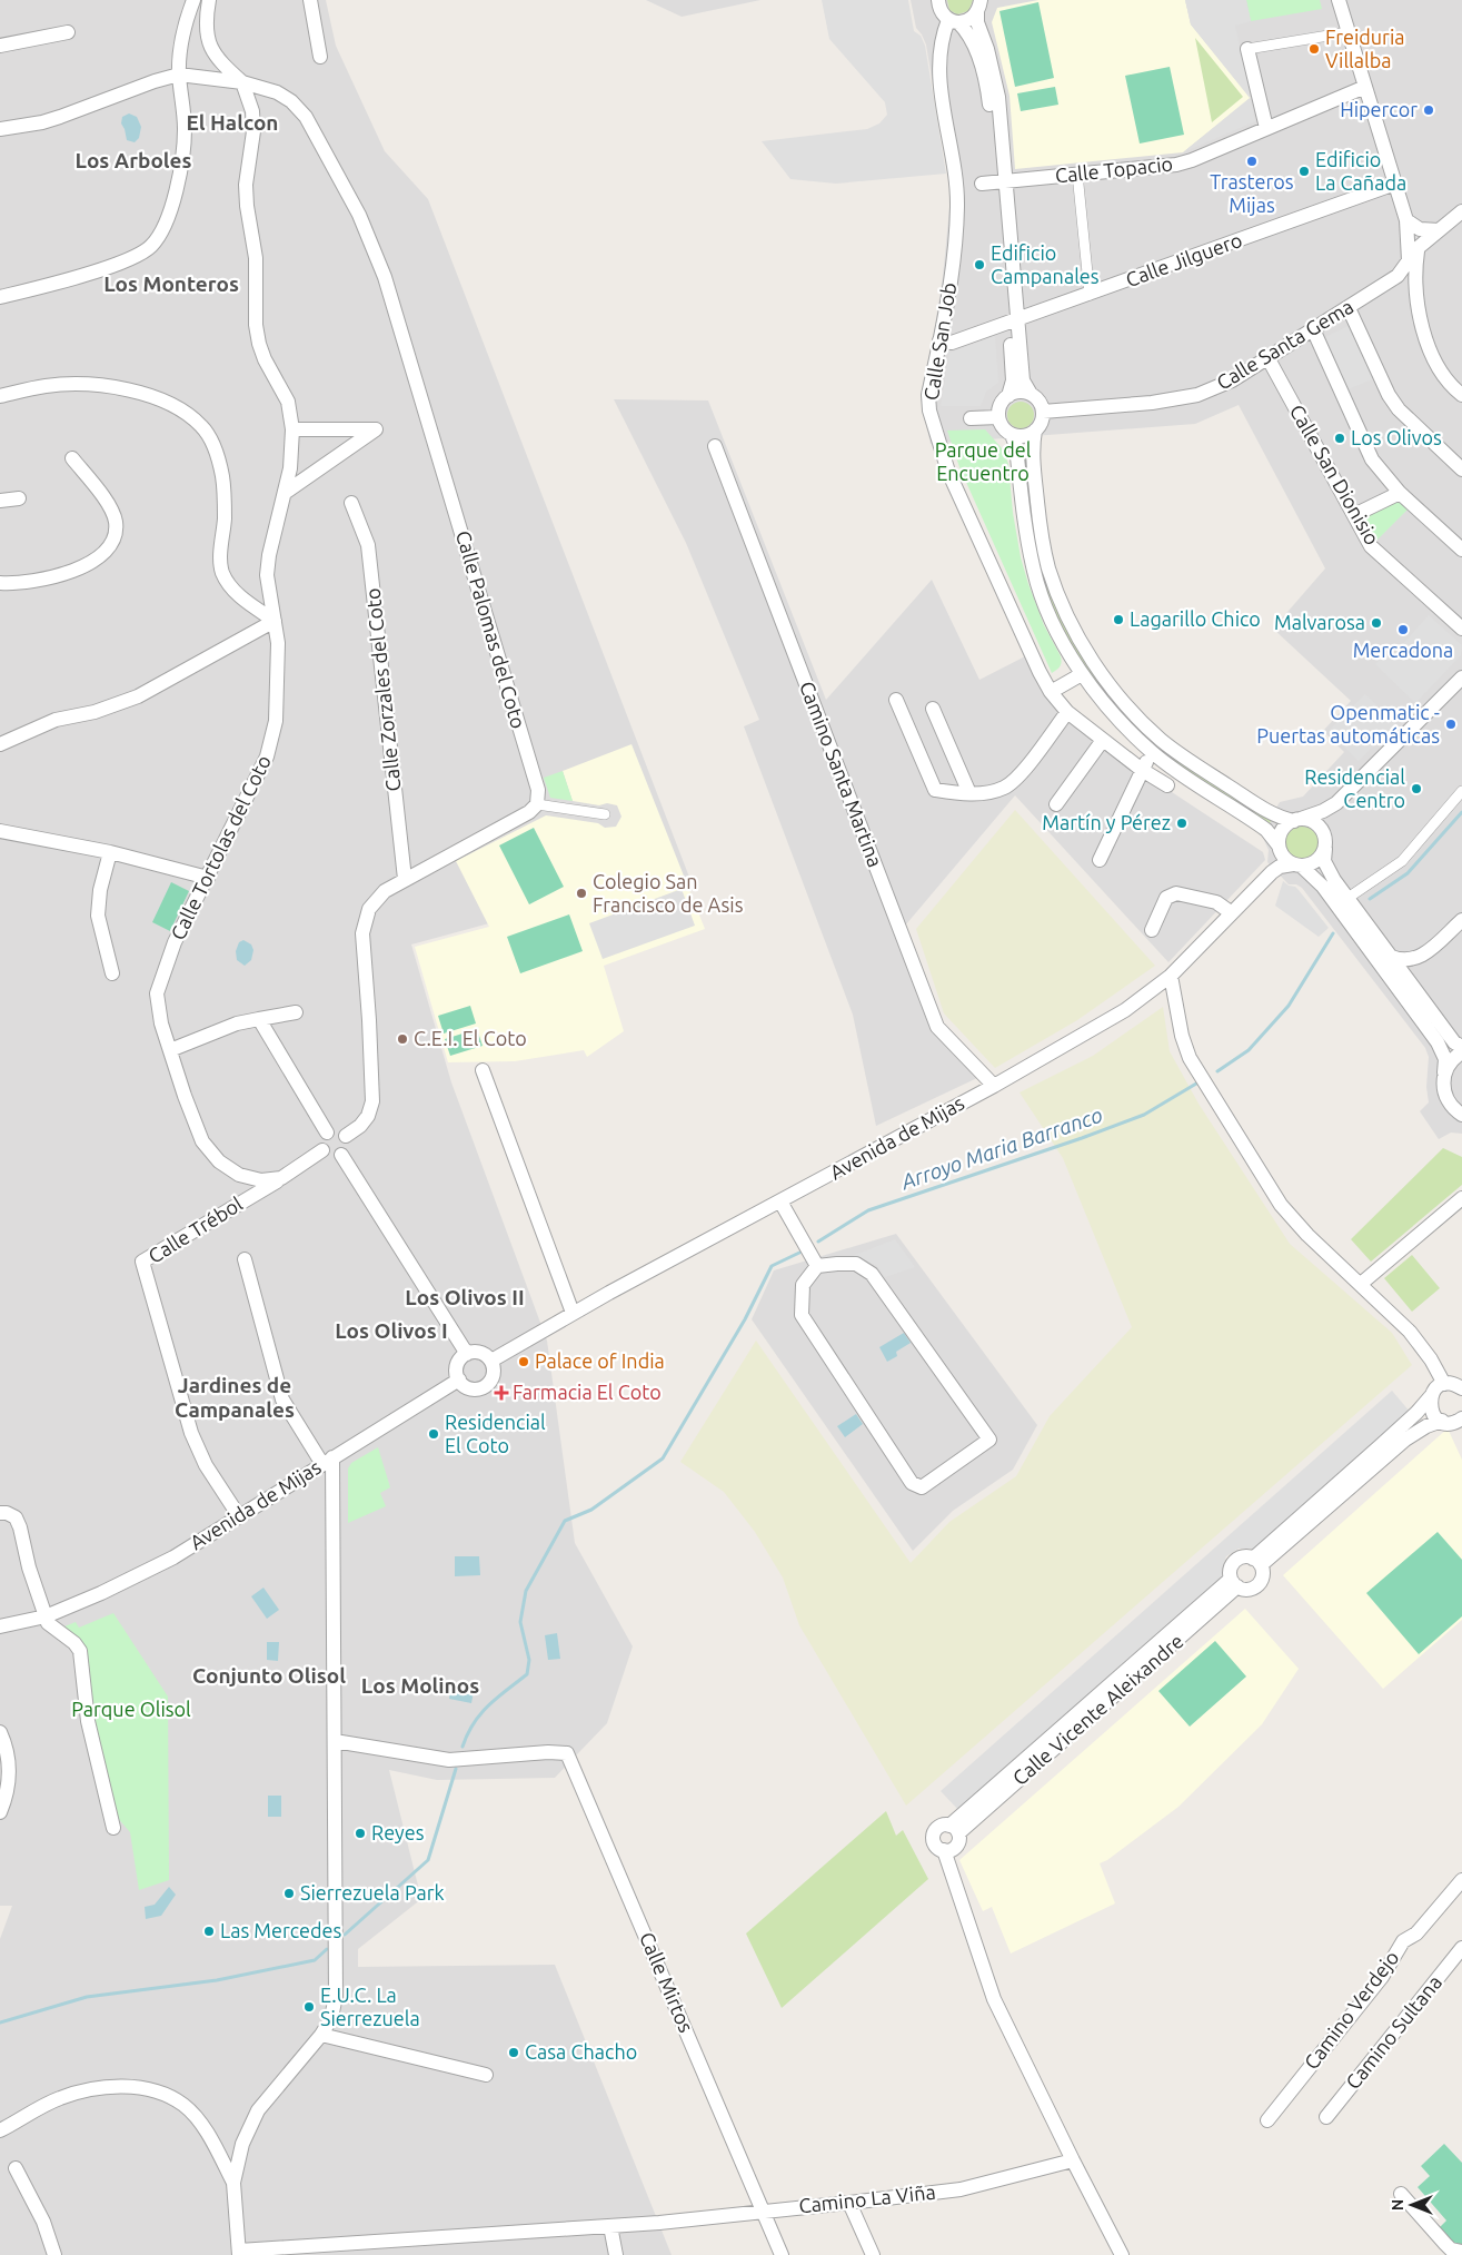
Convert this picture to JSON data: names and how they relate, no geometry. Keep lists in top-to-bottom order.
{
  "streets": {
    "street": [
      "Calle Topacio",
      "Calle Jilguero",
      "Calle San Job",
      "Calle Santa Gema",
      "Calle San Dionisio",
      "Calle Palomas del Coto",
      "Calle Zorzales del Coto",
      "Camino Santa Martina",
      "Calle Tortolas del Coto",
      "Avenida de Mijas",
      "Calle Trébol",
      "Calle Vicente Aleixandre",
      "Calle Mirtos",
      "Camino Verdejo",
      "Camino Sultana",
      "Camino La Viña"
    ]
  },
  "crossings": [
    ["Calle Jilguero", "Calle San Job"],
    ["Calle Santa Gema", "Calle San Dionisio"],
    ["Calle Palomas del Coto", "Calle Tortolas del Coto"],
    ["Camino Santa Martina", "Avenida de Mijas"],
    ["Calle Tortolas del Coto", "Calle Trébol"],
    ["Avenida de Mijas", "Calle Trébol"],
    ["Calle Mirtos", "Camino La Viña"]
  ],
  "districts": [
    "El Halcon",
    "Los Arboles",
    "Los Monteros",
    "Los Olivos II",
    "Los Olivos I",
    "Jardines de Campanales",
    "Conjunto Olisol",
    "Los Molinos"
  ],
  "water": ["Arroyo Maria Barranco"],
  "parks": ["Parque del Encuentro", "Parque Olisol"],
  "places": {
    "other": [
      "Freiduria Villalba",
      "Hipercor",
      "Trasteros Mijas",
      "Edificio La Cañada",
      "Edificio Campanales",
      "Los Olivos",
      "Lagarillo Chico",
      "Malvarosa",
      "Mercadona",
      "Openmatic - Puertas automáticas",
      "Residencial Centro",
      "Martín y Pérez",
      "Colegio San Francisco de Asis",
      "C.E.I. El Coto",
      "Palace of India",
      "Residencial El Coto",
      "Reyes",
      "Sierrezuela Park",
      "Las Mercedes",
      "E.U.C. La Sierrezuela",
      "Casa Chacho"
    ],
    "health": ["Farmacia El Coto"]
  },
  "north": "left"
}
